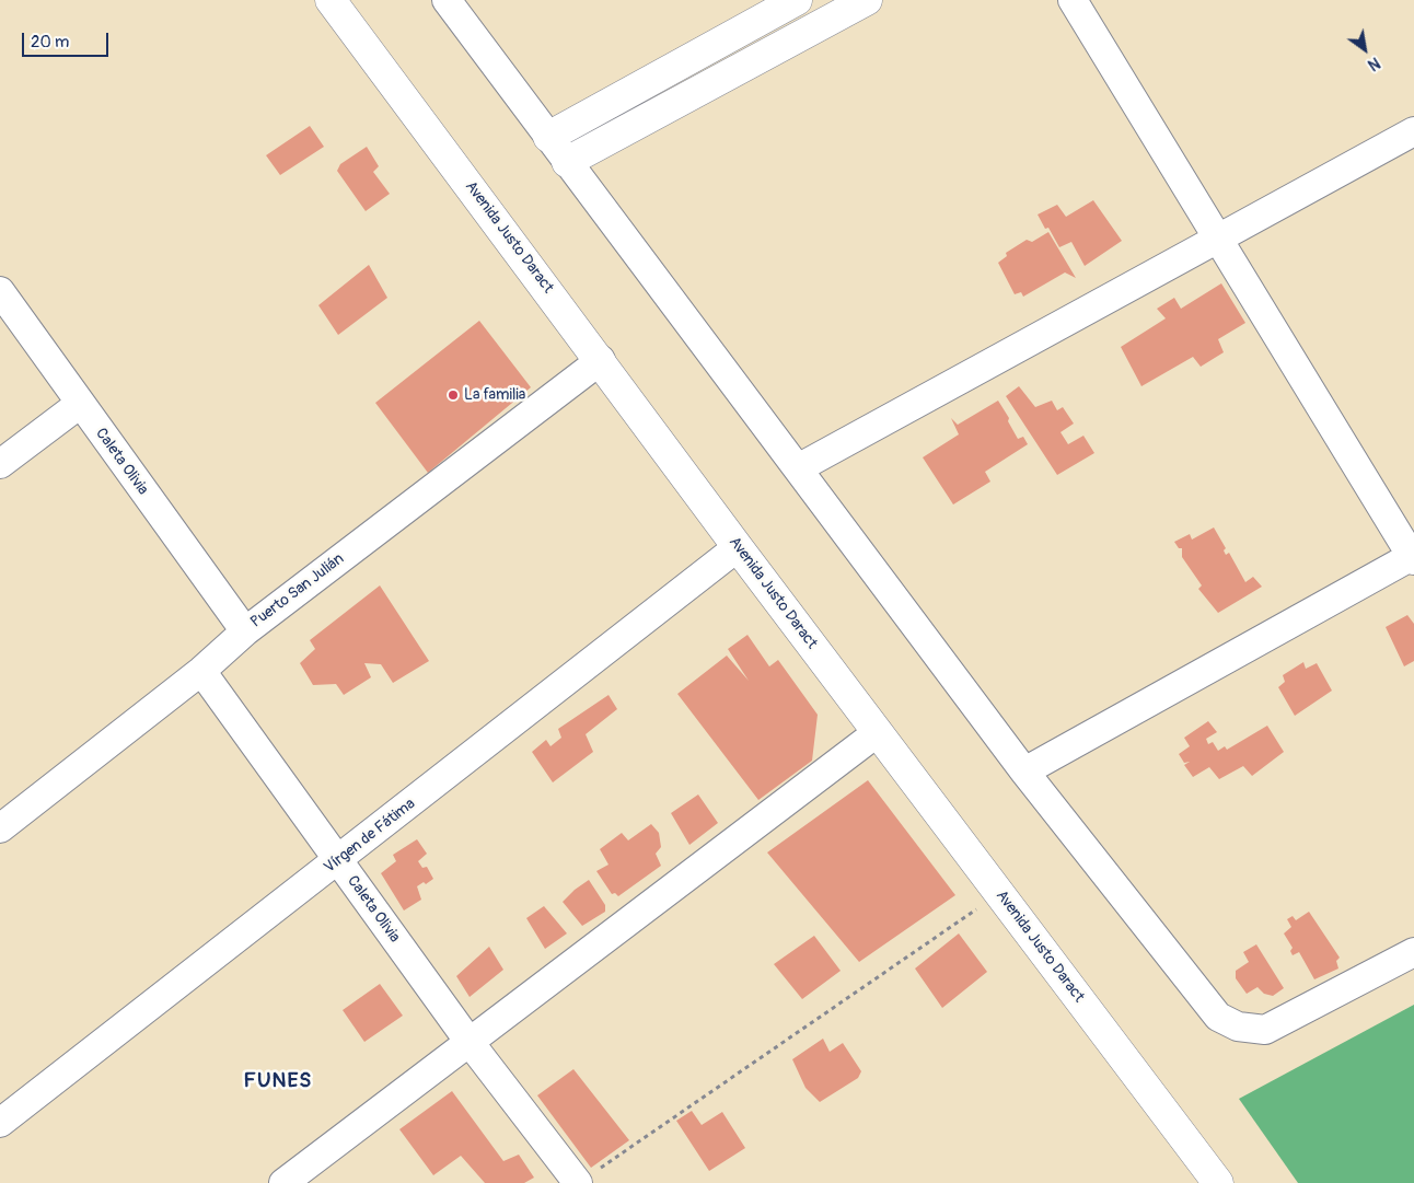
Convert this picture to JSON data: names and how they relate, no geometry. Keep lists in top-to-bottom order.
{
  "streets": {
    "main road": ["Avenida Justo Daract"],
    "street": ["Caleta Olivia", "Puerto San Julián", "Vírgen de Fátima"]
  },
  "crossings": [
    ["Avenida Justo Daract", "Puerto San Julián"],
    ["Avenida Justo Daract", "Vírgen de Fátima"],
    ["Caleta Olivia", "Puerto San Julián"],
    ["Caleta Olivia", "Vírgen de Fátima"]
  ],
  "districts": ["FUNES"],
  "places": ["La familia"],
  "scale_bar": "20 m",
  "north": "bottom right"
}
